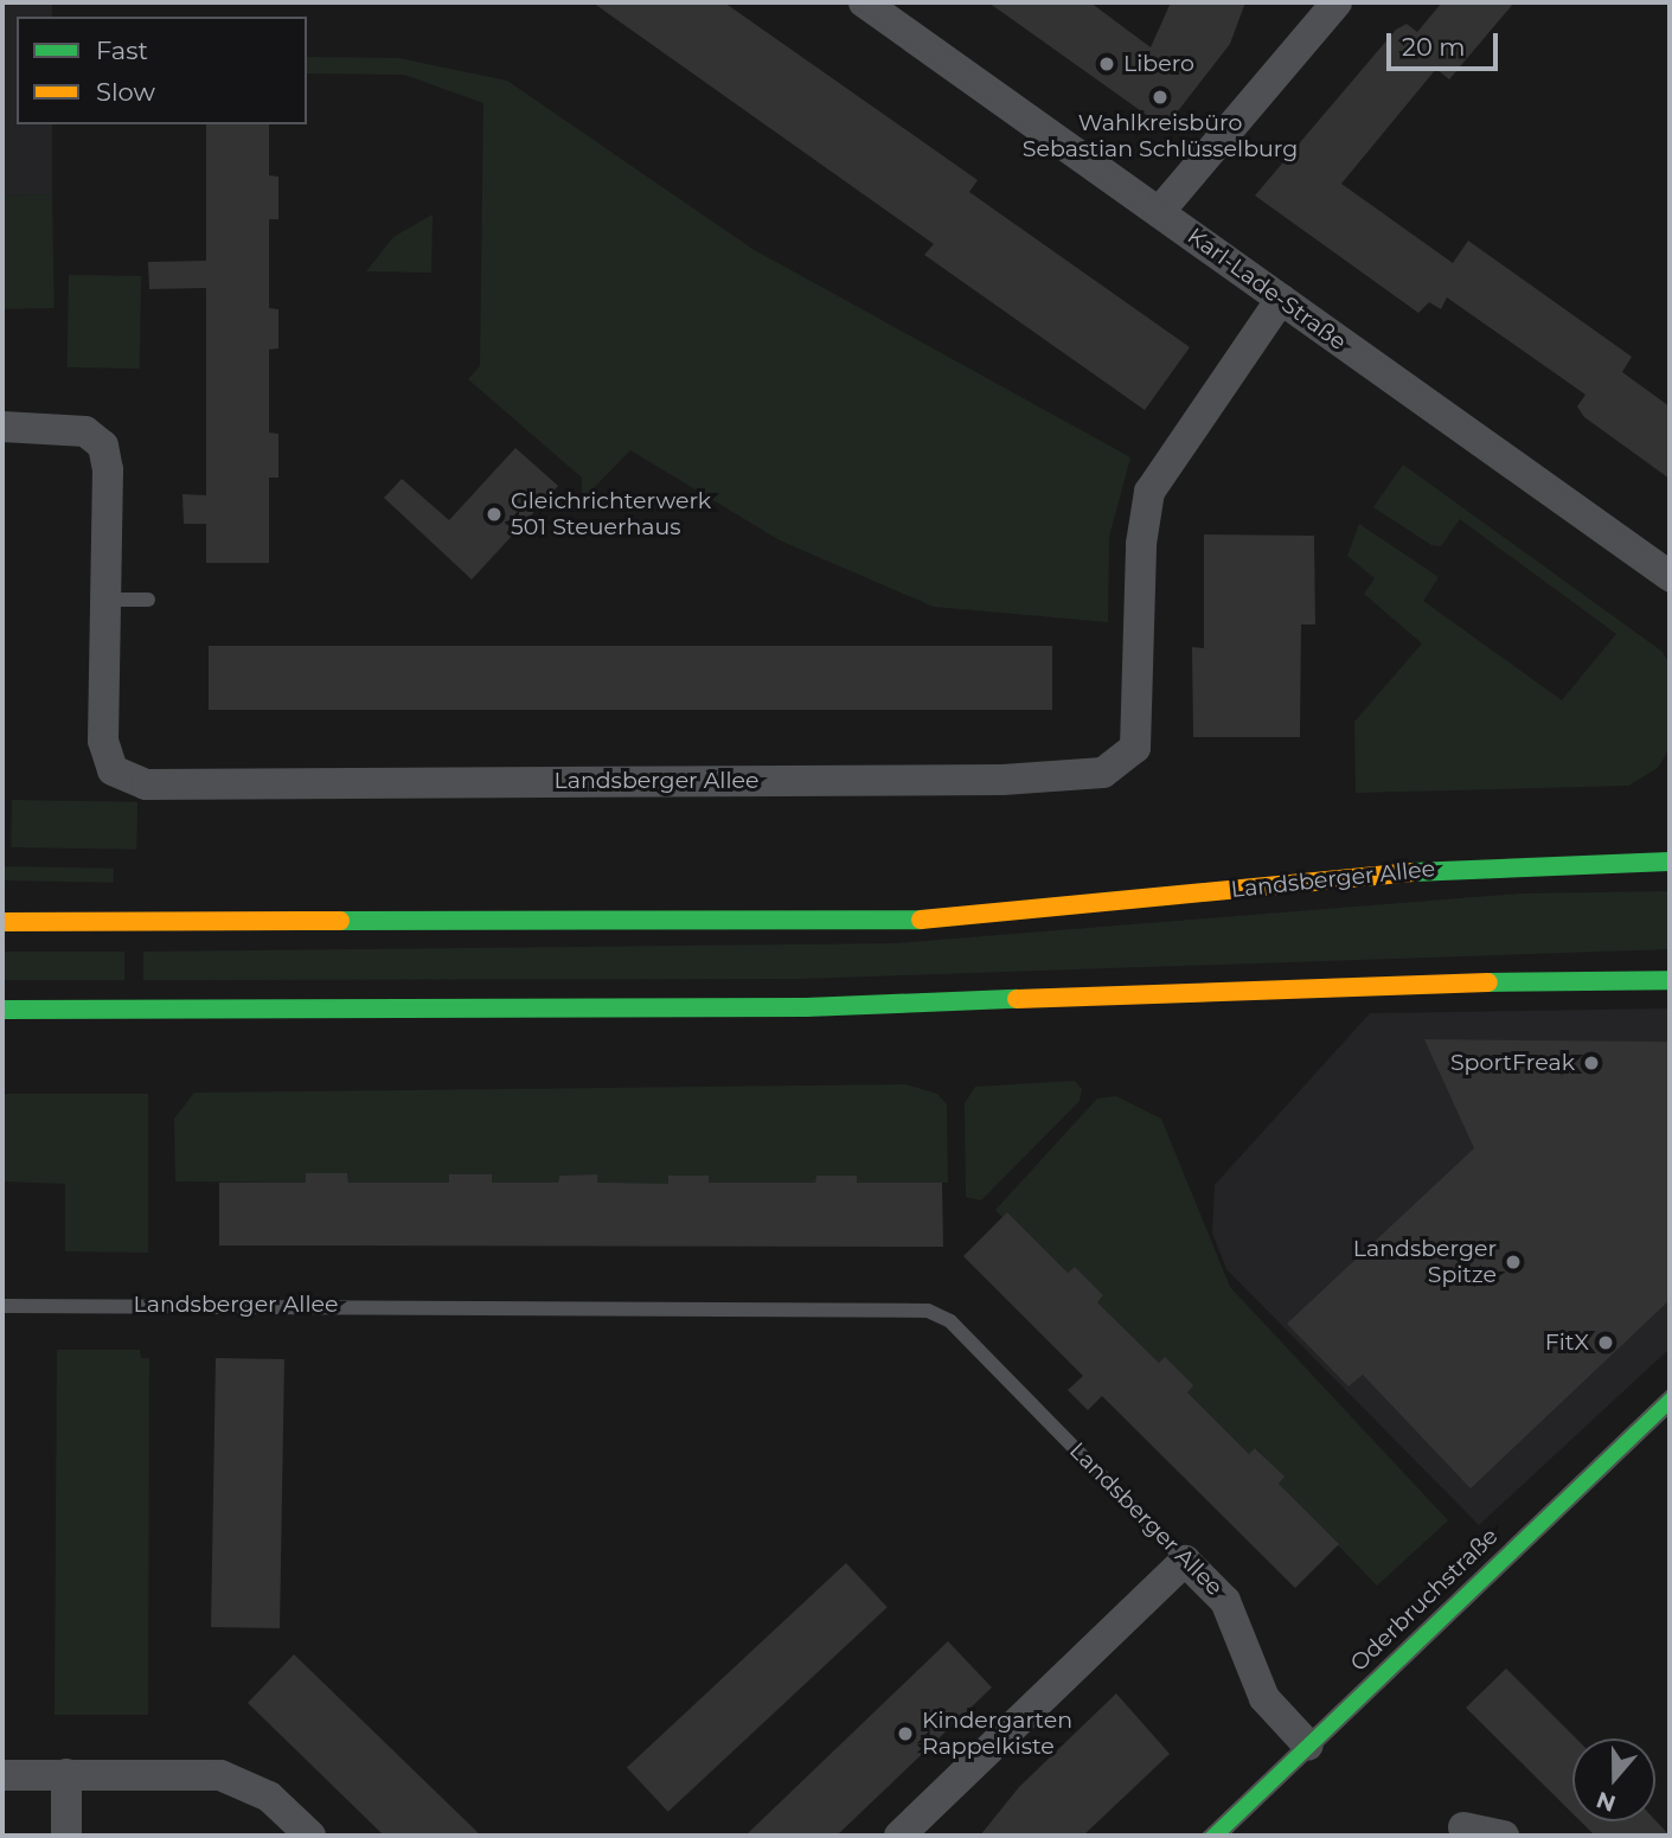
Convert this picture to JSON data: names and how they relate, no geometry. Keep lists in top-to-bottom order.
{
  "streets": {
    "main road": ["Landsberger Allee", "Oderbruchstraße"],
    "street": ["Karl-Lade-Straße"]
  },
  "crossings": [
    ["Karl-Lade-Straße", "Landsberger Allee"],
    ["Landsberger Allee", "Oderbruchstraße"]
  ],
  "places": [
    "Libero",
    "Wahlkreisbüro Sebastian Schlüsselburg",
    "Gleichrichterwerk 501 Steuerhaus",
    "SportFreak",
    "Landsberger Spitze",
    "FitX",
    "Kindergarten Rappelkiste"
  ],
  "legend": ["Fast", "Slow"],
  "scale_bar": "20 m",
  "north": "bottom"
}
